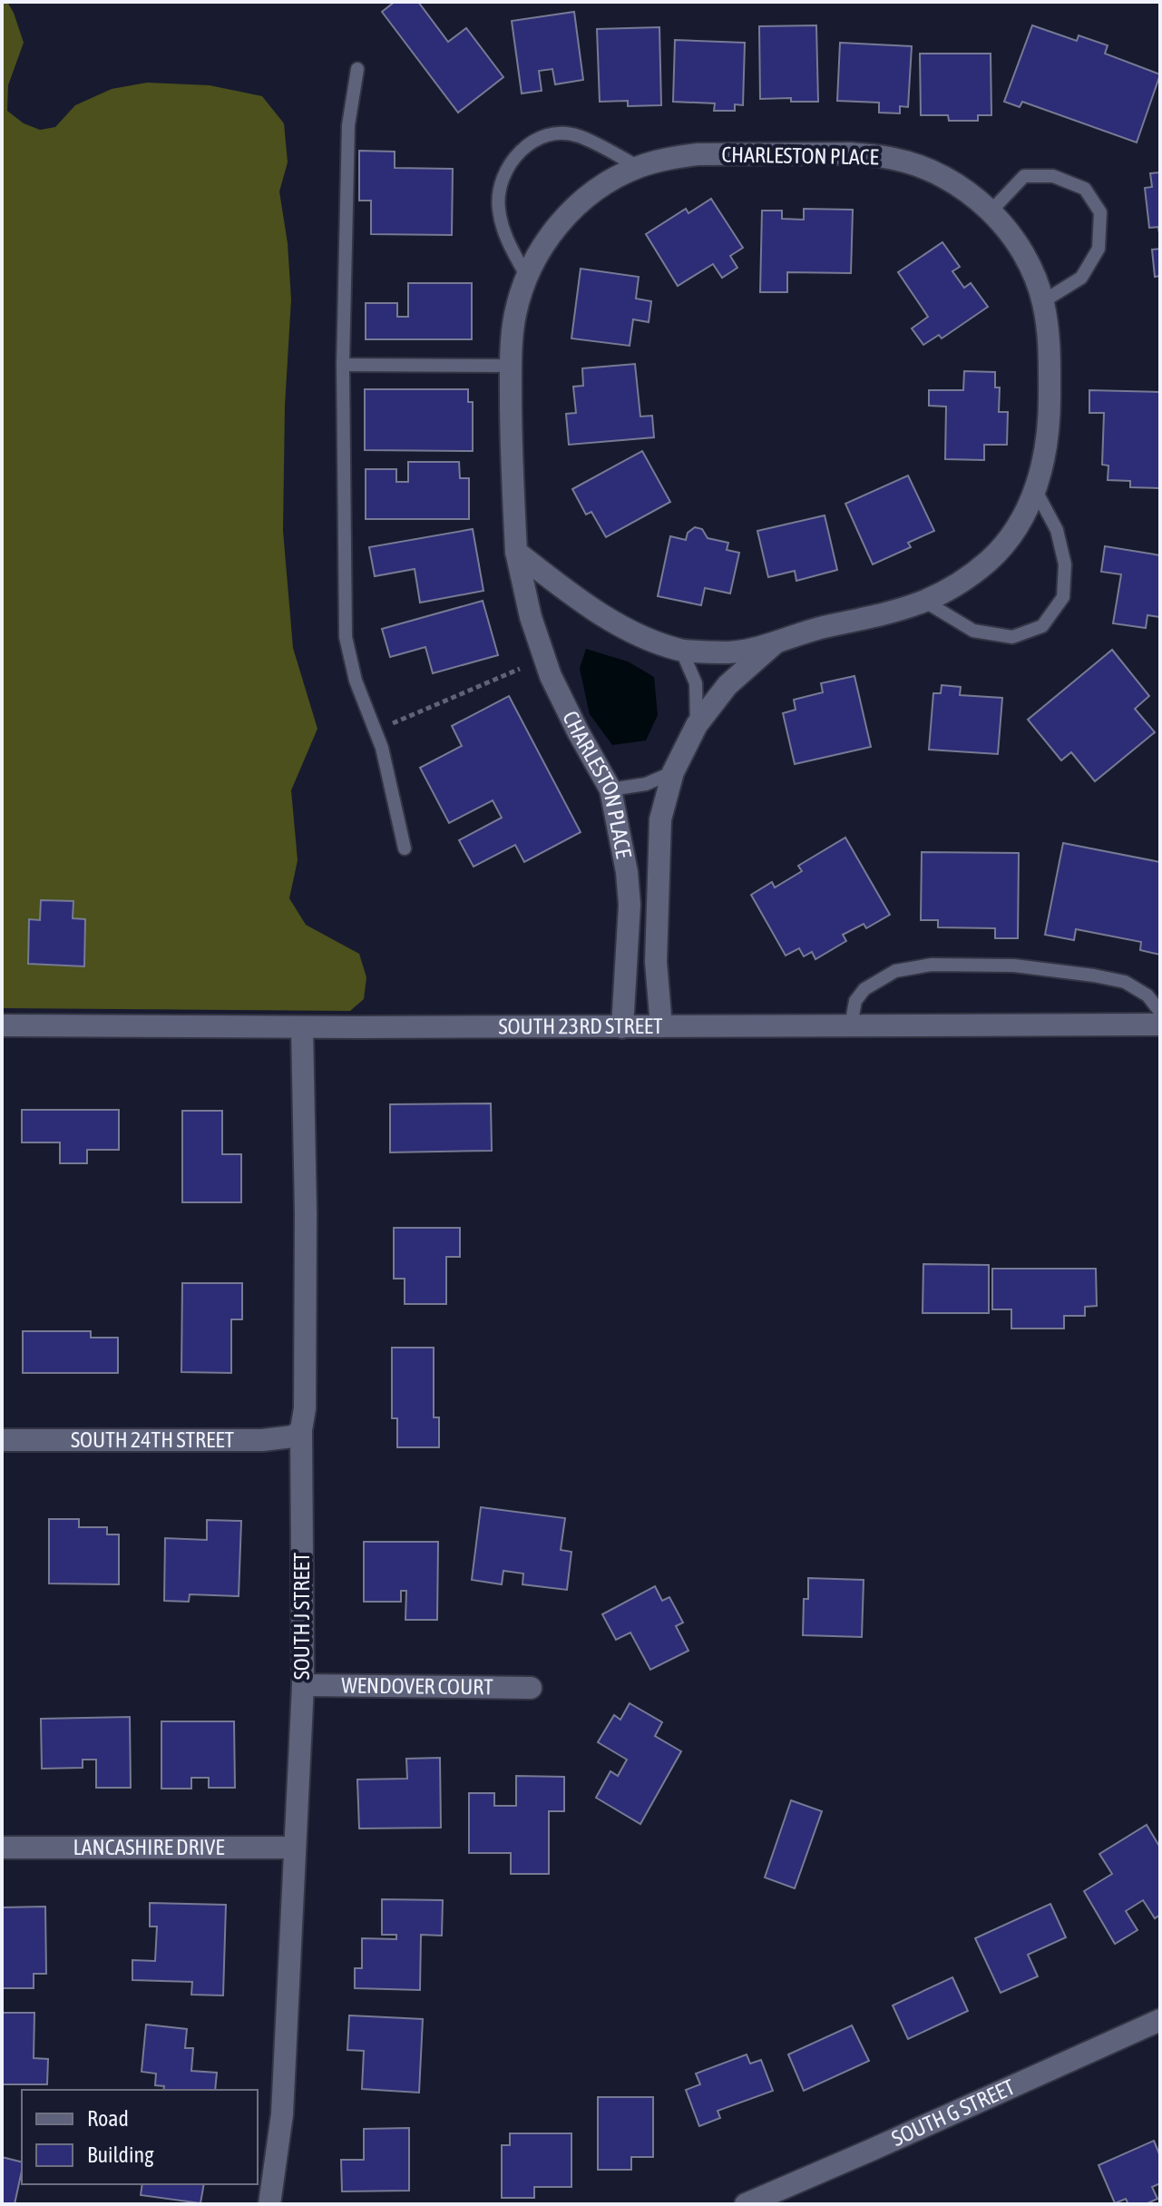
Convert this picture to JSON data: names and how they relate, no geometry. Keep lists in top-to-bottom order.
{
  "streets": {
    "street": [
      "CHARLESTON PLACE",
      "SOUTH 23RD STREET",
      "SOUTH 24TH STREET",
      "SOUTH J STREET",
      "WENDOVER COURT",
      "LANCASHIRE DRIVE",
      "SOUTH G STREET"
    ]
  },
  "crossings": [
    ["CHARLESTON PLACE", "SOUTH 23RD STREET"],
    ["SOUTH 23RD STREET", "SOUTH J STREET"],
    ["SOUTH 24TH STREET", "SOUTH J STREET"],
    ["SOUTH J STREET", "WENDOVER COURT"],
    ["SOUTH J STREET", "LANCASHIRE DRIVE"]
  ],
  "legend": ["Road", "Building"]
}
